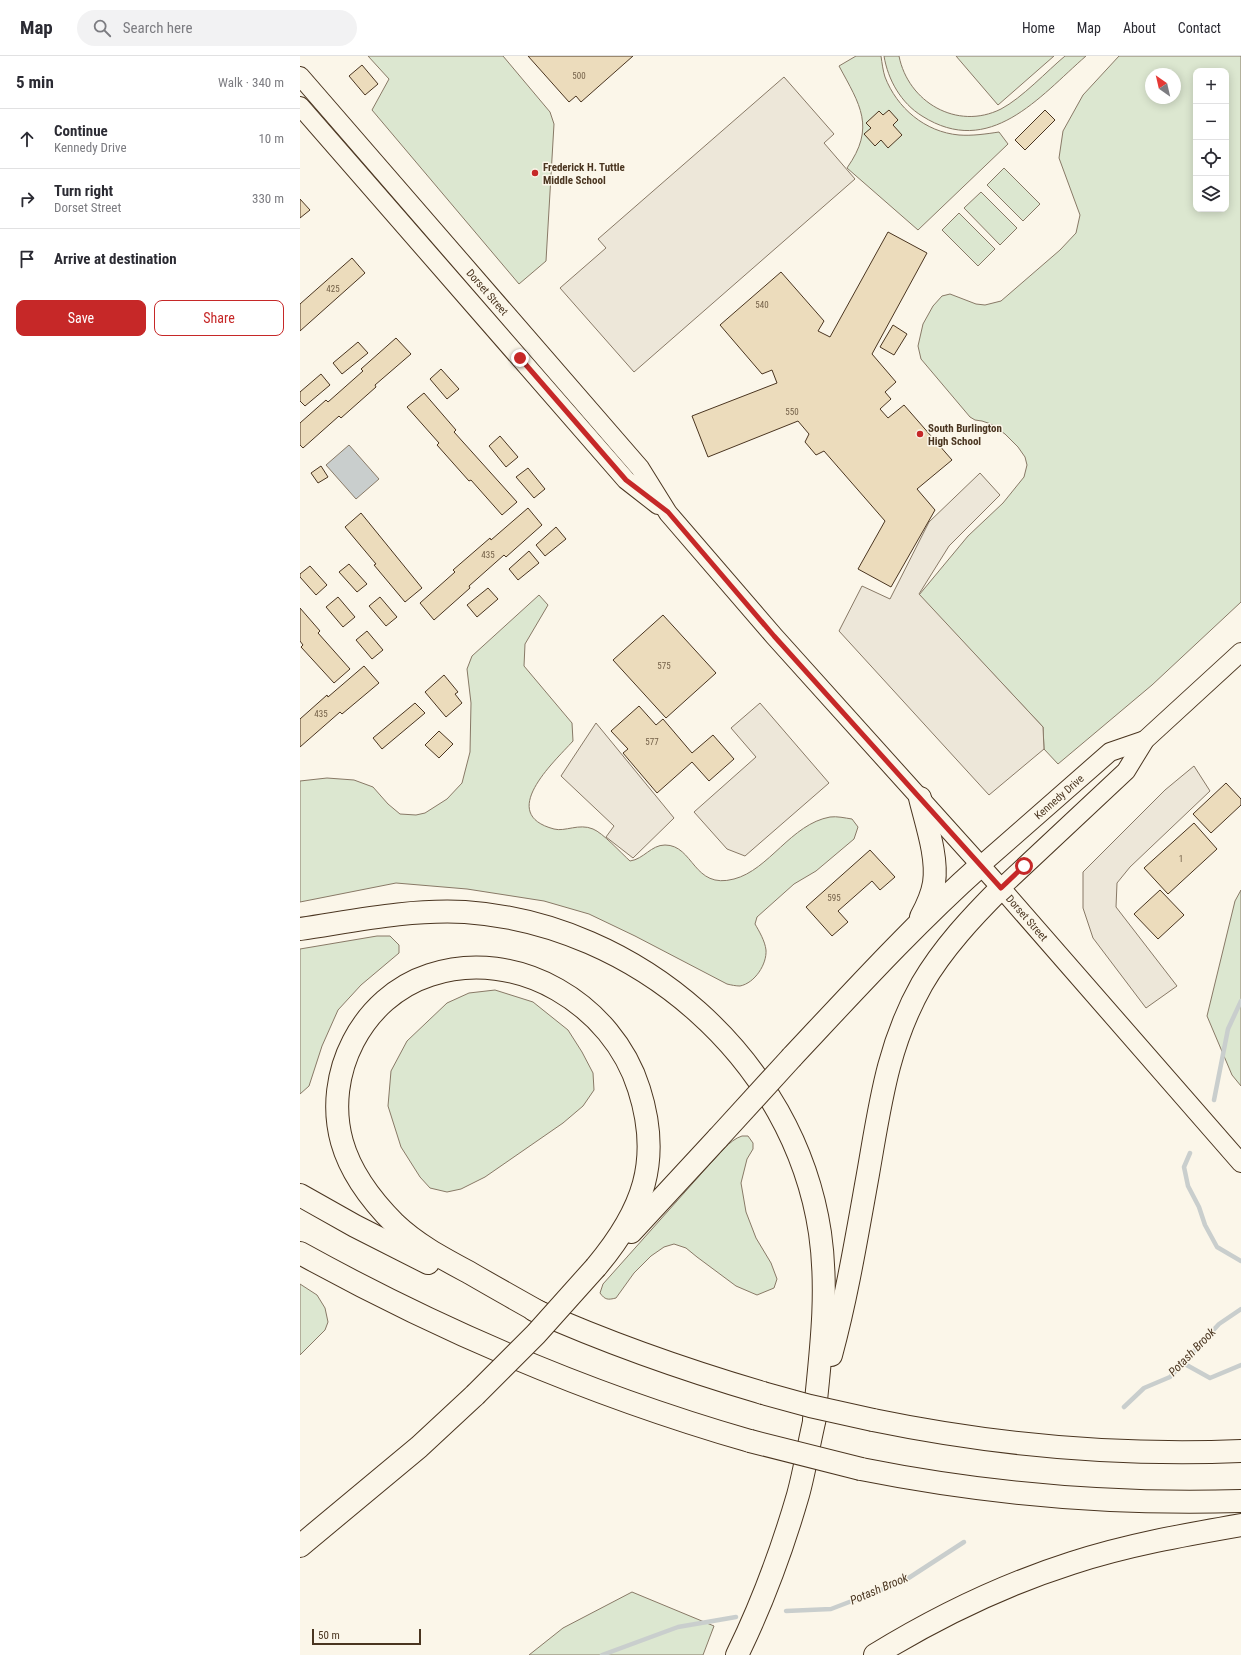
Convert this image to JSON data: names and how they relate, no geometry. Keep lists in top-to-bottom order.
{
  "streets": {
    "main road": ["Dorset Street", "Kennedy Drive"]
  },
  "crossings": [
    ["Dorset Street", "Kennedy Drive"]
  ],
  "water": ["Potash Brook"],
  "places": ["Frederick H. Tuttle Middle School", "South Burlington High School"],
  "house_numbers": [
    "500",
    "425",
    "540",
    "550",
    "435",
    "575",
    "435",
    "577",
    "1",
    "595"
  ],
  "scale_bar": "50 m",
  "north": "top left",
  "page": {
    "header": "Map",
    "search": "Search here",
    "nav": [
      "Home",
      "Map",
      "About",
      "Contact"
    ],
    "heading": ["5 min", "Walk · 340 m"],
    "map_buttons": ["+", "−"],
    "list": [
      ["Continue", "Kennedy Drive", "10 m"],
      ["Turn right", "Dorset Street", "330 m"],
      "Arrive at destination"
    ],
    "buttons": ["Save", "Share"],
    "scale": "50 m"
  }
}
